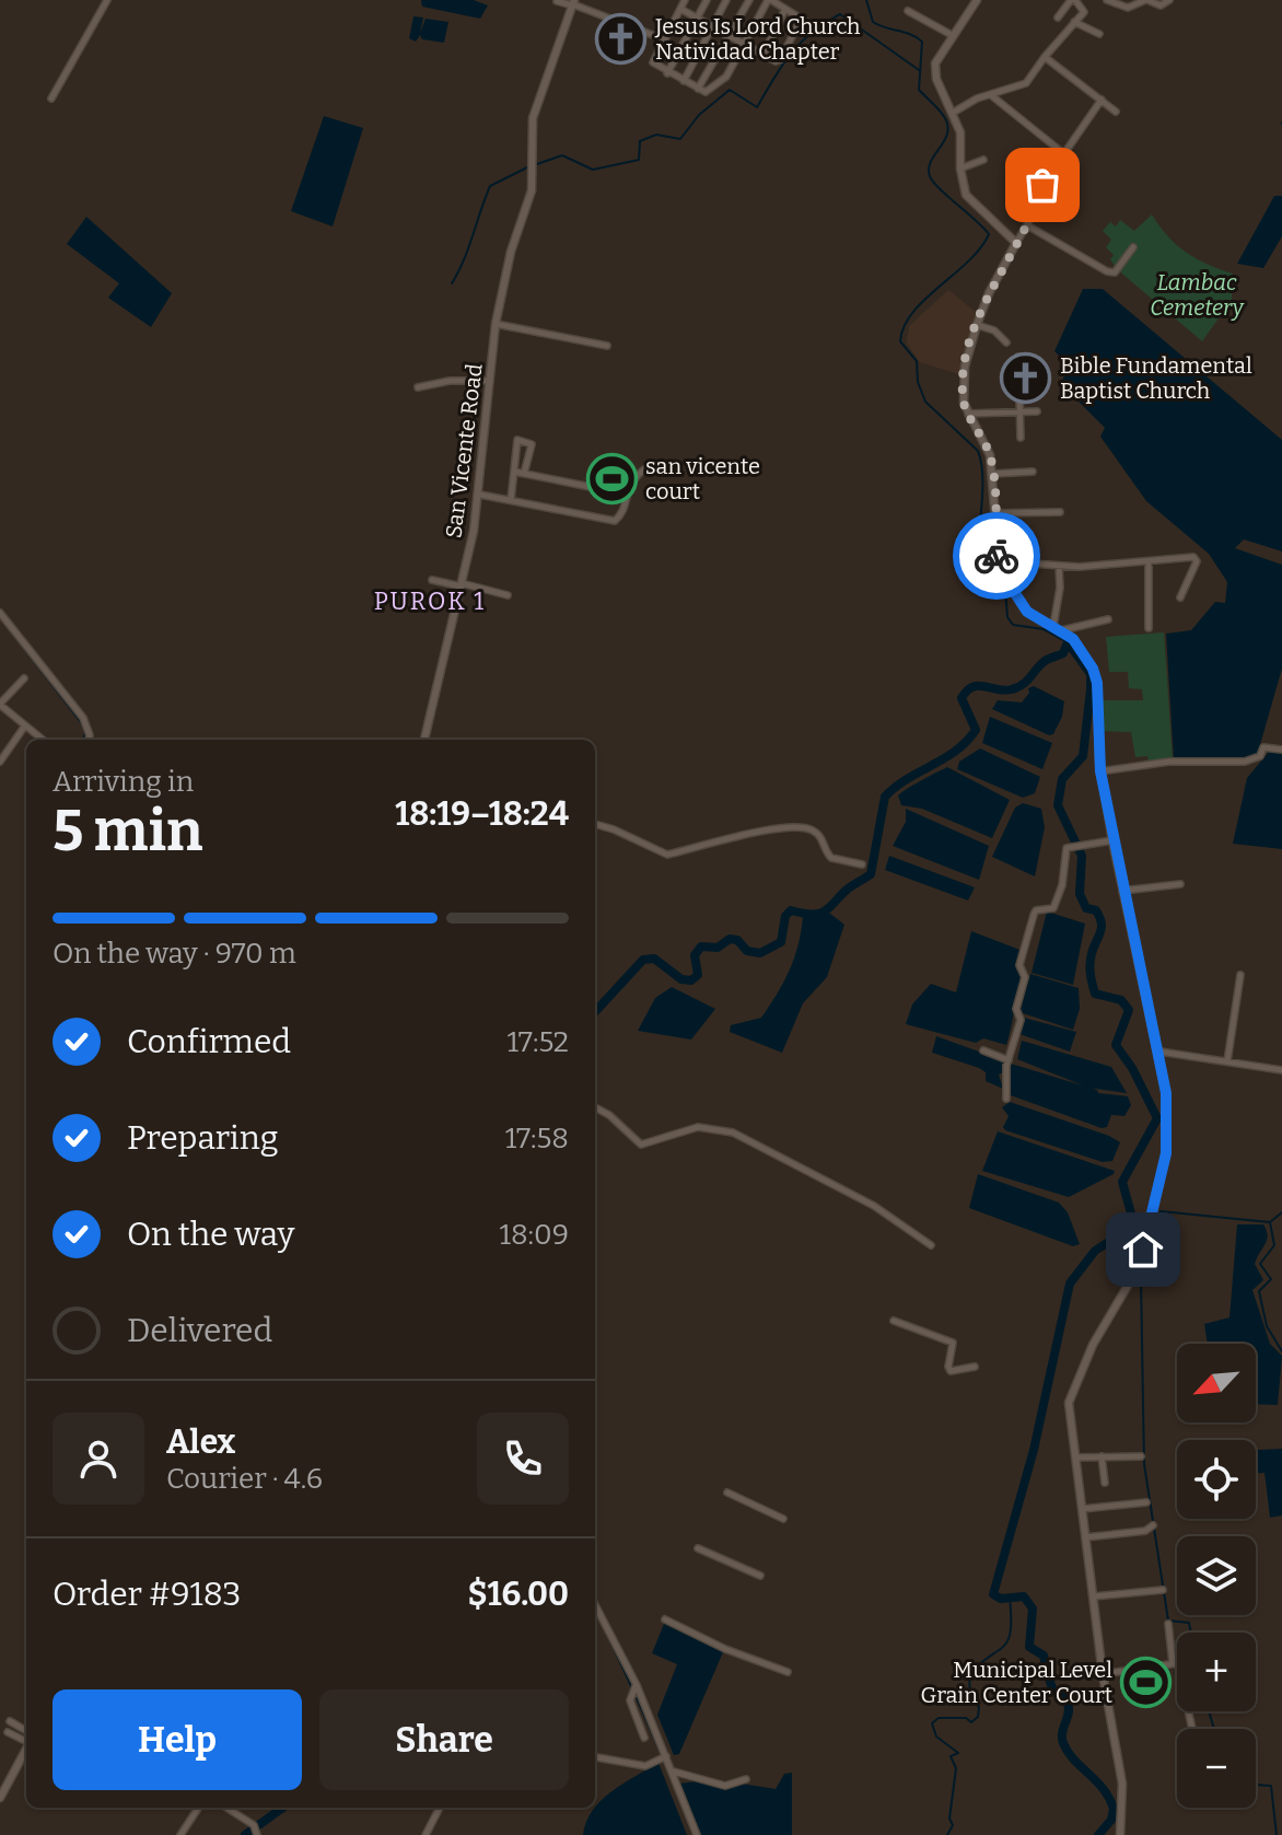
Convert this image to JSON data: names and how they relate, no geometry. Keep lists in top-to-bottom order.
{
  "streets": {
    "street": ["San Vicente Road"]
  },
  "districts": ["PUROK 1"],
  "parks": ["Lambac Cemetery"],
  "places": {
    "church": ["Jesus Is Lord Church Natividad Chapter", "Bible Fundamental Baptist Church"],
    "sports": ["san vicente court", "Municipal Level Grain Center Court"]
  },
  "north": "bottom left",
  "page": {
    "heading": ["5 min", "Arriving in", "18:19–18:24"],
    "panel": [
      "Alex",
      "Courier · 4.6",
      "Order #9183",
      "$16.00"
    ],
    "bar": "On the way · 970 m",
    "list": [
      ["Confirmed", "17:52"],
      ["Preparing", "17:58"],
      ["On the way", "18:09"],
      "Delivered"
    ],
    "map_buttons": ["+", "−"],
    "buttons": ["Help", "Share"]
  }
}
